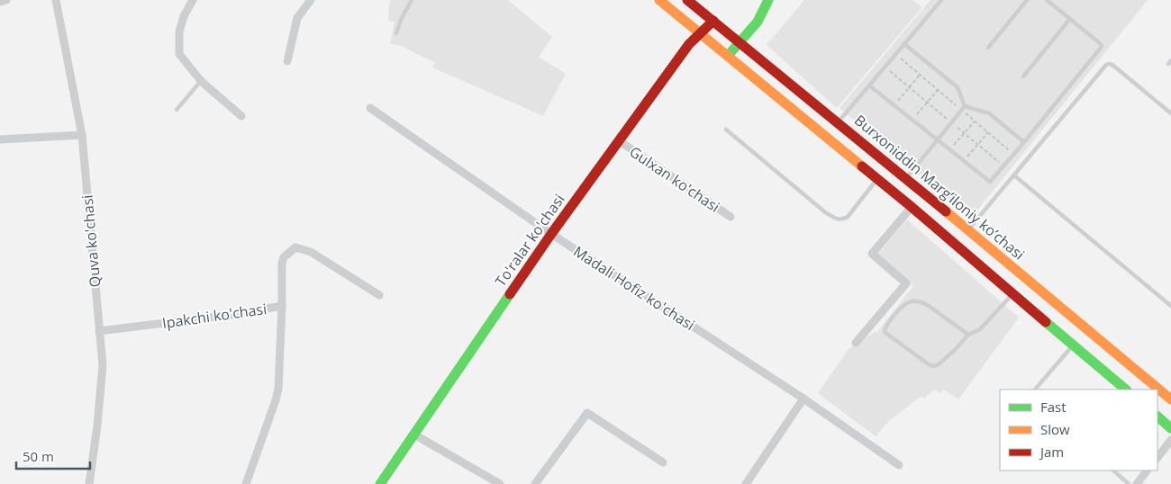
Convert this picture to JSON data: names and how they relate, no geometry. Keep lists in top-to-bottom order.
{
  "streets": {
    "main road": ["Burxoniddin Marg’iloniy ko’chasi", "To'ralar ko'chasi"],
    "street": [
      "Gulxan ko'chasi",
      "Quva ko'chasi",
      "Madali Hofiz ko'chasi",
      "Ipakchi ko'chasi"
    ]
  },
  "crossings": [
    ["Gulxan ko'chasi", "To'ralar ko'chasi"],
    ["Burxoniddin Marg’iloniy ko’chasi", "To'ralar ko'chasi"],
    ["To'ralar ko'chasi", "Madali Hofiz ko'chasi"],
    ["Quva ko'chasi", "Ipakchi ko'chasi"]
  ],
  "legend": ["Fast", "Slow", "Jam"],
  "scale_bar": "50 m"
}
